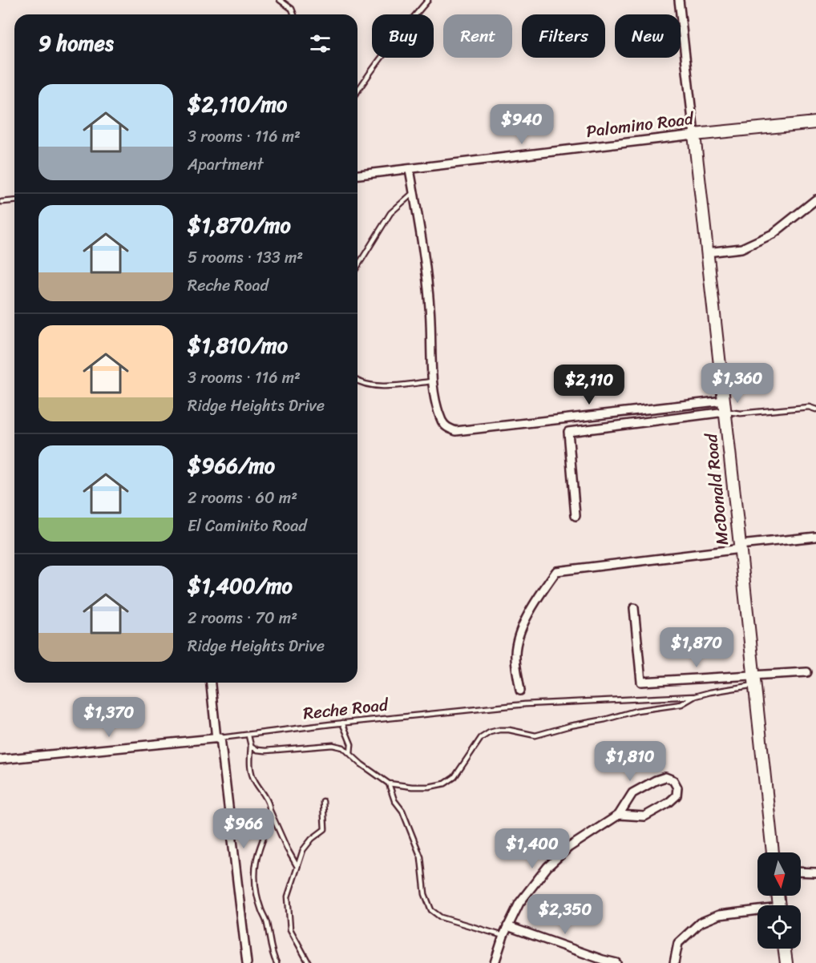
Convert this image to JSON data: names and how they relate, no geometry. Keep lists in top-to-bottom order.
{
  "streets": {
    "street": ["Palomino Road", "McDonald Road", "Reche Road"]
  },
  "crossings": [
    ["Palomino Road", "McDonald Road"]
  ],
  "north": "bottom",
  "page": {
    "chip": [
      "Buy",
      "Rent",
      "Filters",
      "New"
    ],
    "heading": "9 homes",
    "list": [
      {
        "name": "$2,110/mo",
        "note": "3 rooms · 116 m² · Apartment"
      },
      {
        "name": "$1,870/mo",
        "note": "5 rooms · 133 m² · Reche Road"
      },
      {
        "name": "$1,810/mo",
        "note": "3 rooms · 116 m² · Ridge Heights Drive"
      },
      {
        "name": "$966/mo",
        "note": "2 rooms · 60 m² · El Caminito Road"
      },
      {
        "name": "$1,400/mo",
        "note": "2 rooms · 70 m² · Ridge Heights Drive"
      }
    ],
    "price": [
      "$940",
      "$1,360",
      "$2,110",
      "$1,870",
      "$1,370",
      "$1,810",
      "$966",
      "$1,400",
      "$2,350"
    ]
  }
}
